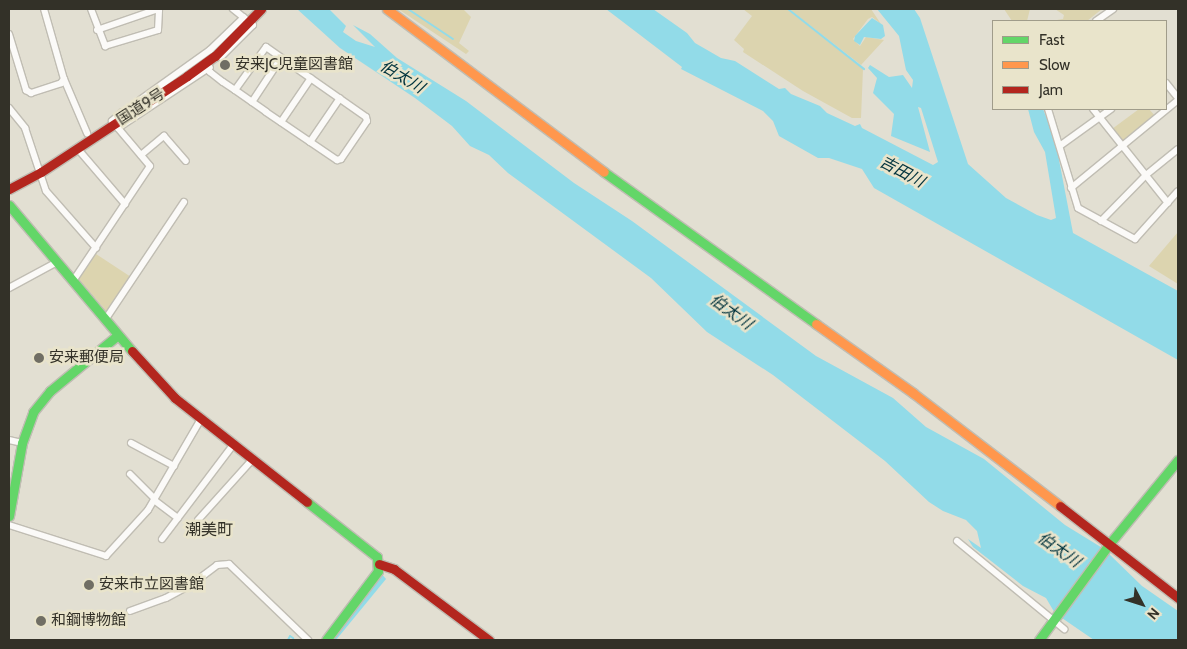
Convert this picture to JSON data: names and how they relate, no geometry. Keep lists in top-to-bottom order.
{
  "streets": {
    "main road": ["国道9号"]
  },
  "districts": ["潮美町"],
  "water": ["伯太川", "吉田川"],
  "places": [
    "安来JC児童図書館",
    "安来郵便局",
    "安来市立図書館",
    "和鋼博物館"
  ],
  "legend": ["Fast", "Slow", "Jam"],
  "north": "bottom right"
}
